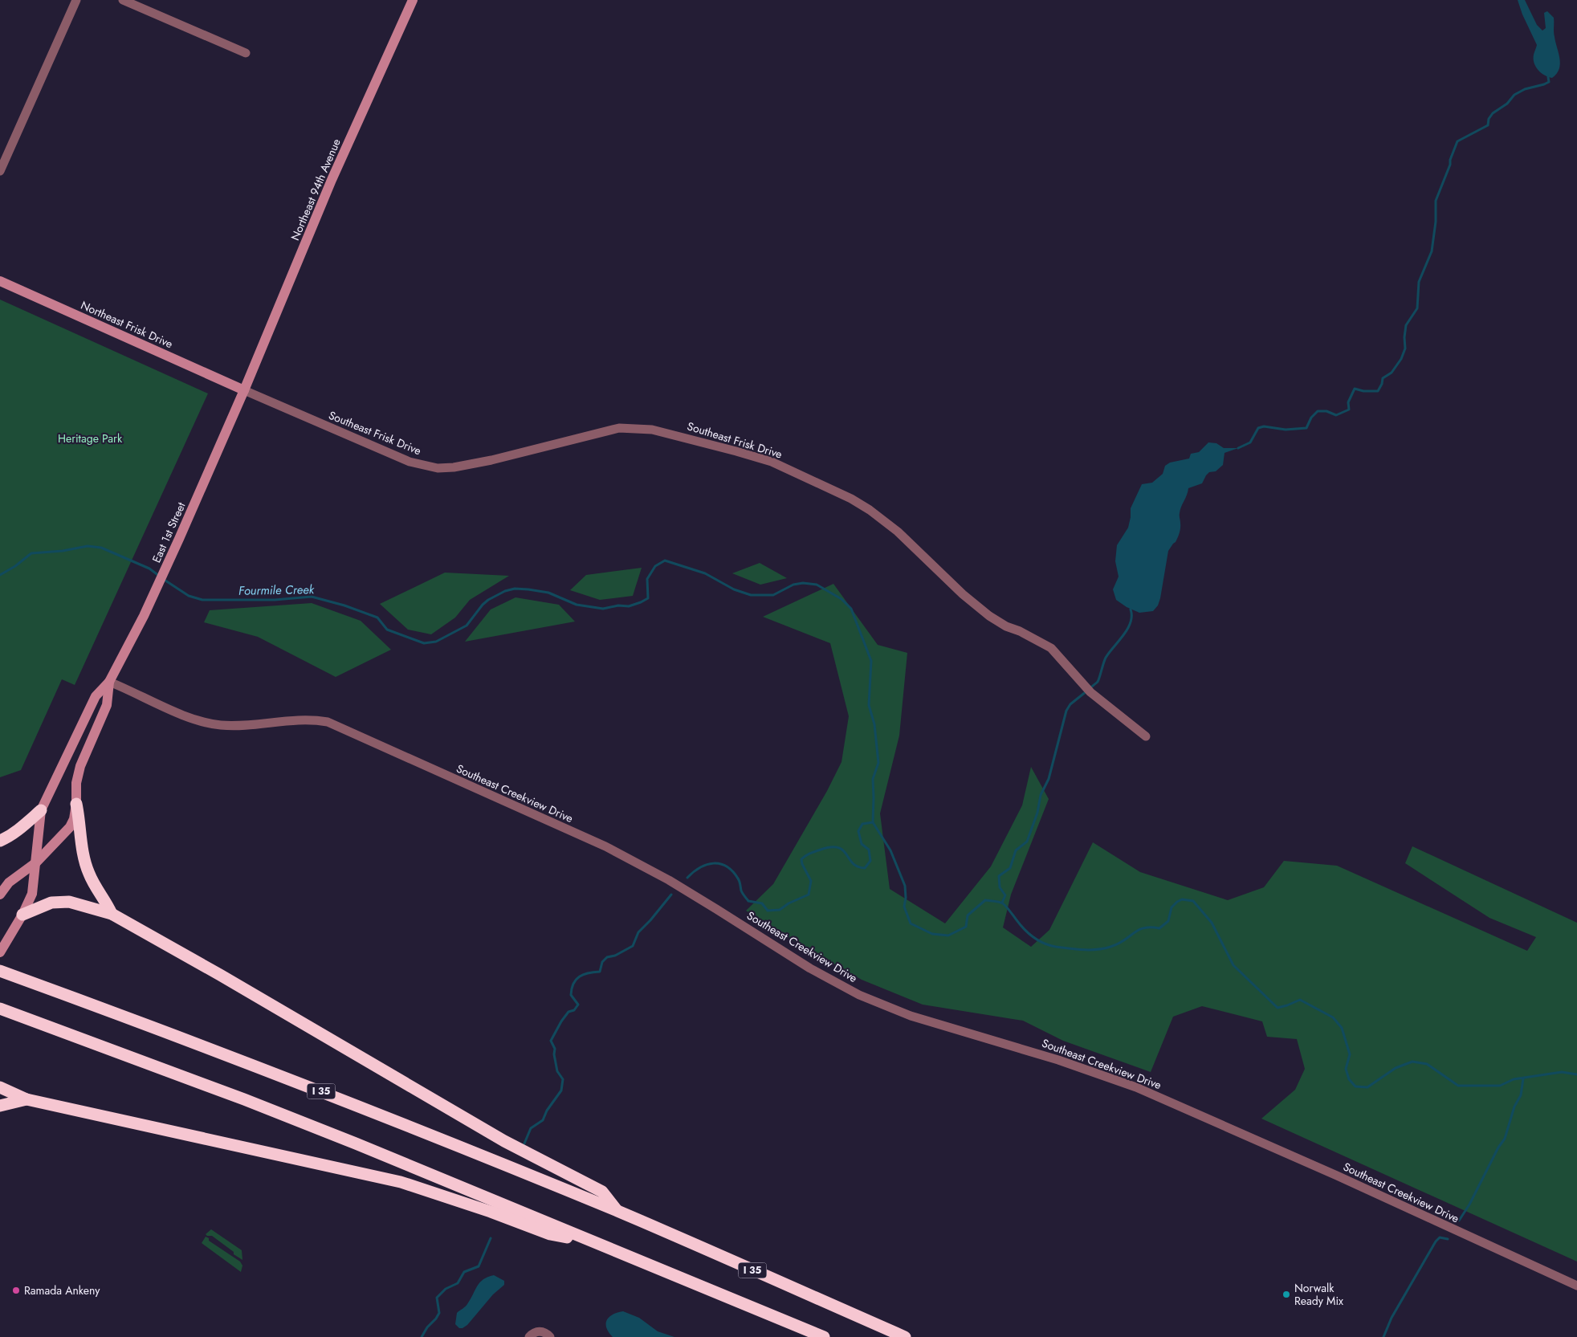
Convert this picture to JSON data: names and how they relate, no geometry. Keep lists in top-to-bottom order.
{
  "streets": {
    "highway": ["I 35"],
    "main road": ["Northeast 94th Avenue", "Northeast Frisk Drive", "East 1st Street"],
    "street": ["Southeast Frisk Drive", "Southeast Creekview Drive"]
  },
  "crossings": [
    ["Northeast 94th Avenue", "Northeast Frisk Drive"],
    ["Northeast 94th Avenue", "Southeast Frisk Drive"],
    ["Northeast 94th Avenue", "East 1st Street"],
    ["Northeast Frisk Drive", "Southeast Frisk Drive"],
    ["Northeast Frisk Drive", "East 1st Street"],
    ["Southeast Frisk Drive", "East 1st Street"],
    ["East 1st Street", "Southeast Creekview Drive"]
  ],
  "water": ["Fourmile Creek"],
  "parks": ["Heritage Park"],
  "places": ["Ramada Ankeny", "Norwalk Ready Mix"]
}
